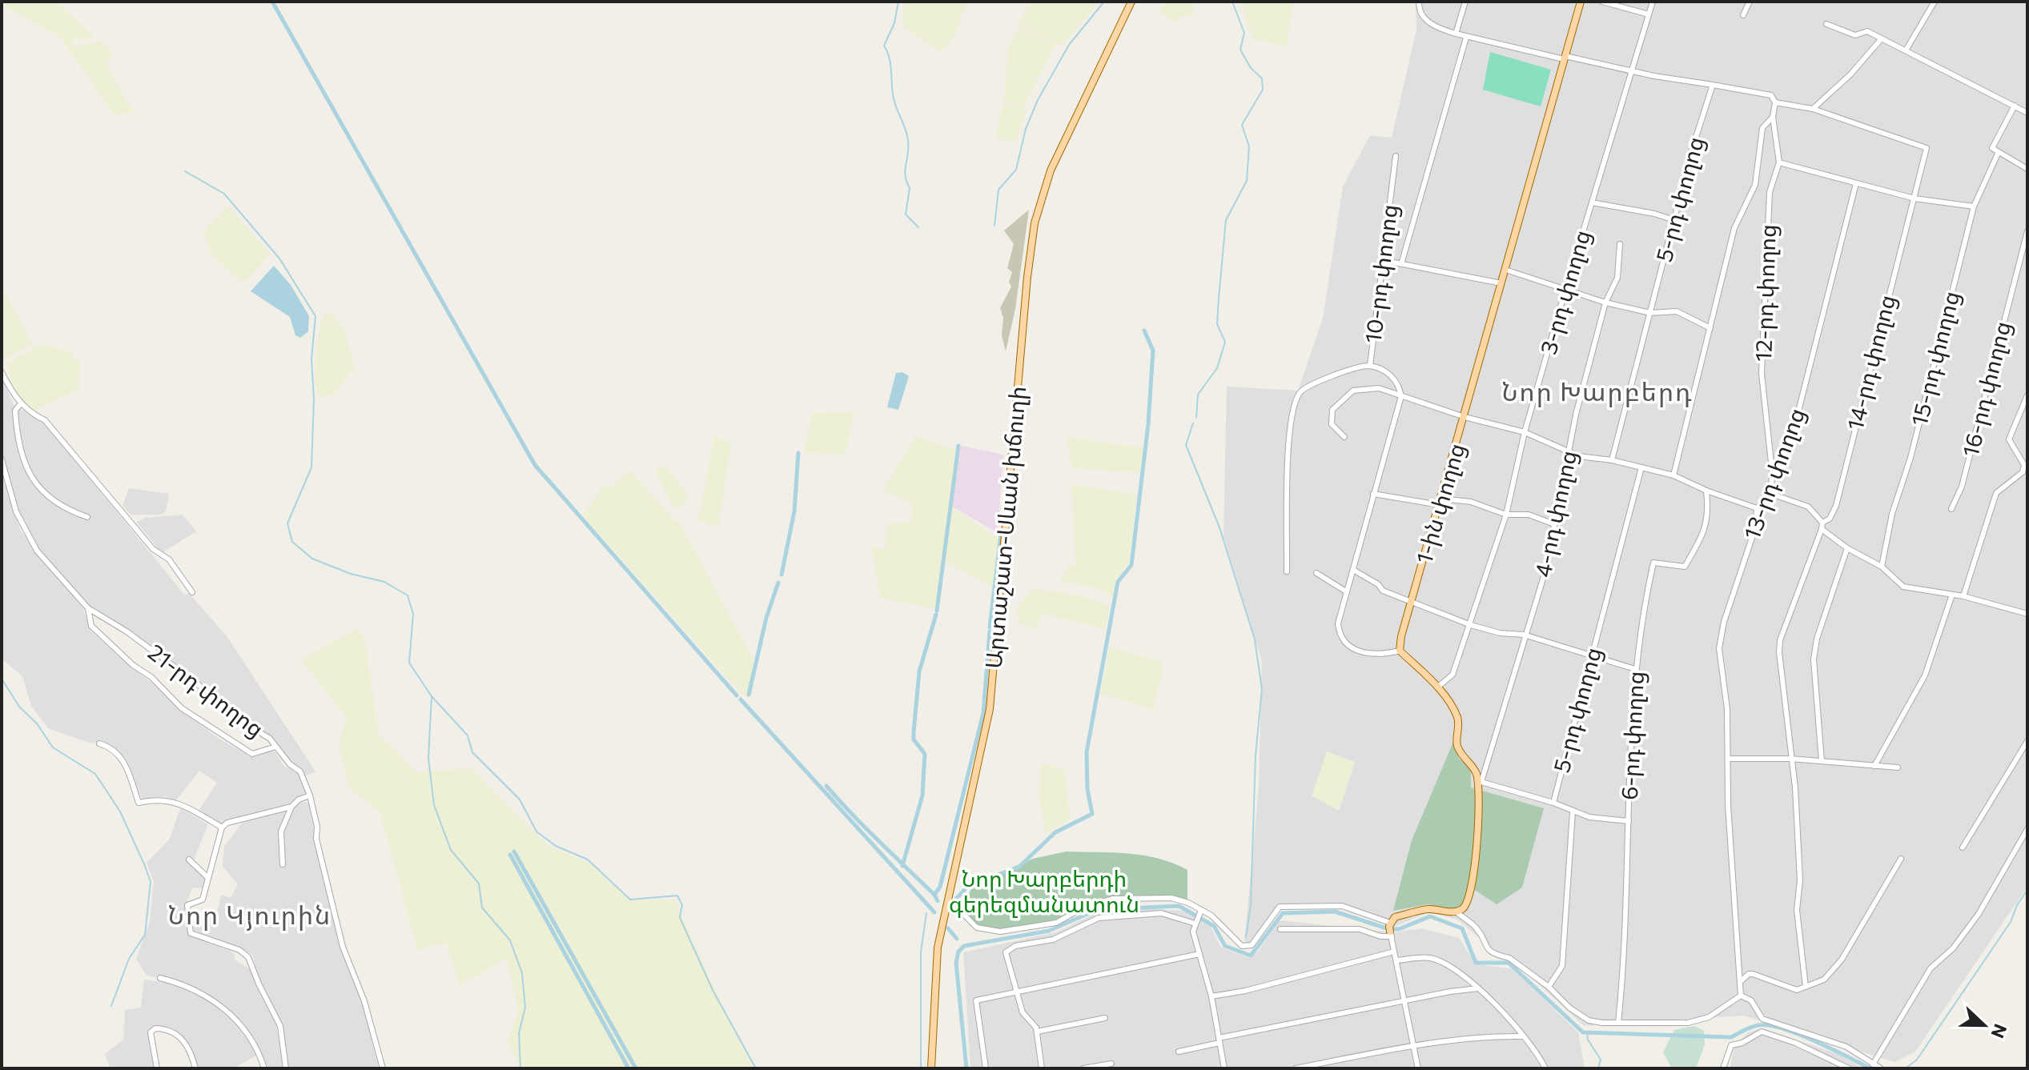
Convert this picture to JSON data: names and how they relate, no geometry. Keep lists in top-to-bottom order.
{
  "streets": {
    "main road": ["1-ին փողոց", "Արտաշատ-Սևան խճուղի"],
    "street": [
      "5-րդ փողոց",
      "10-րդ փողոց",
      "3-րդ փողոց",
      "12-րդ փողոց",
      "15-րդ փողոց",
      "14-րդ փողոց",
      "16-րդ փողոց",
      "13-րդ փողոց",
      "4-րդ փողոց",
      "21-րդ փողոց",
      "6-րդ փողոց"
    ]
  },
  "crossings": [
    ["12-րդ փողոց", "13-րդ փողոց"]
  ],
  "districts": ["Նոր Խարբերդ", "Նոր Կյուրին"],
  "parks": ["Նոր Խարբերդի գերեզմանատուն"],
  "north": "right"
}
